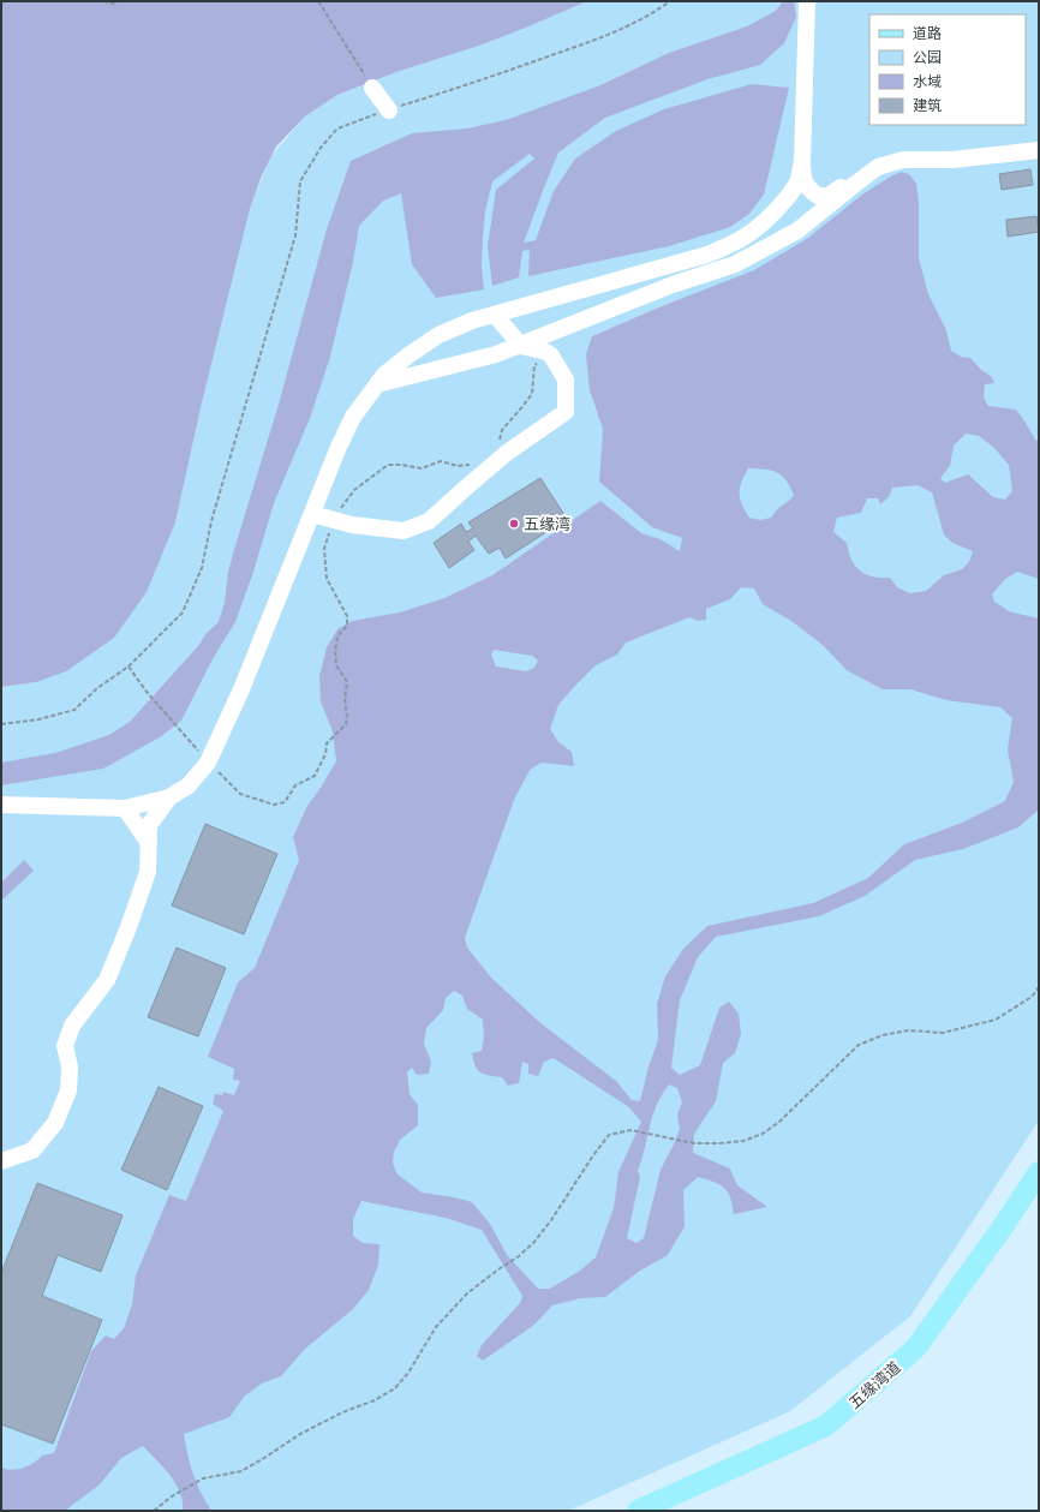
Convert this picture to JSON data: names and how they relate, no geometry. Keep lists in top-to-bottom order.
{
  "streets": {
    "main road": ["五缘湾道"]
  },
  "places": ["五缘湾"],
  "legend": [
    "道路",
    "公园",
    "水域",
    "建筑"
  ]
}
